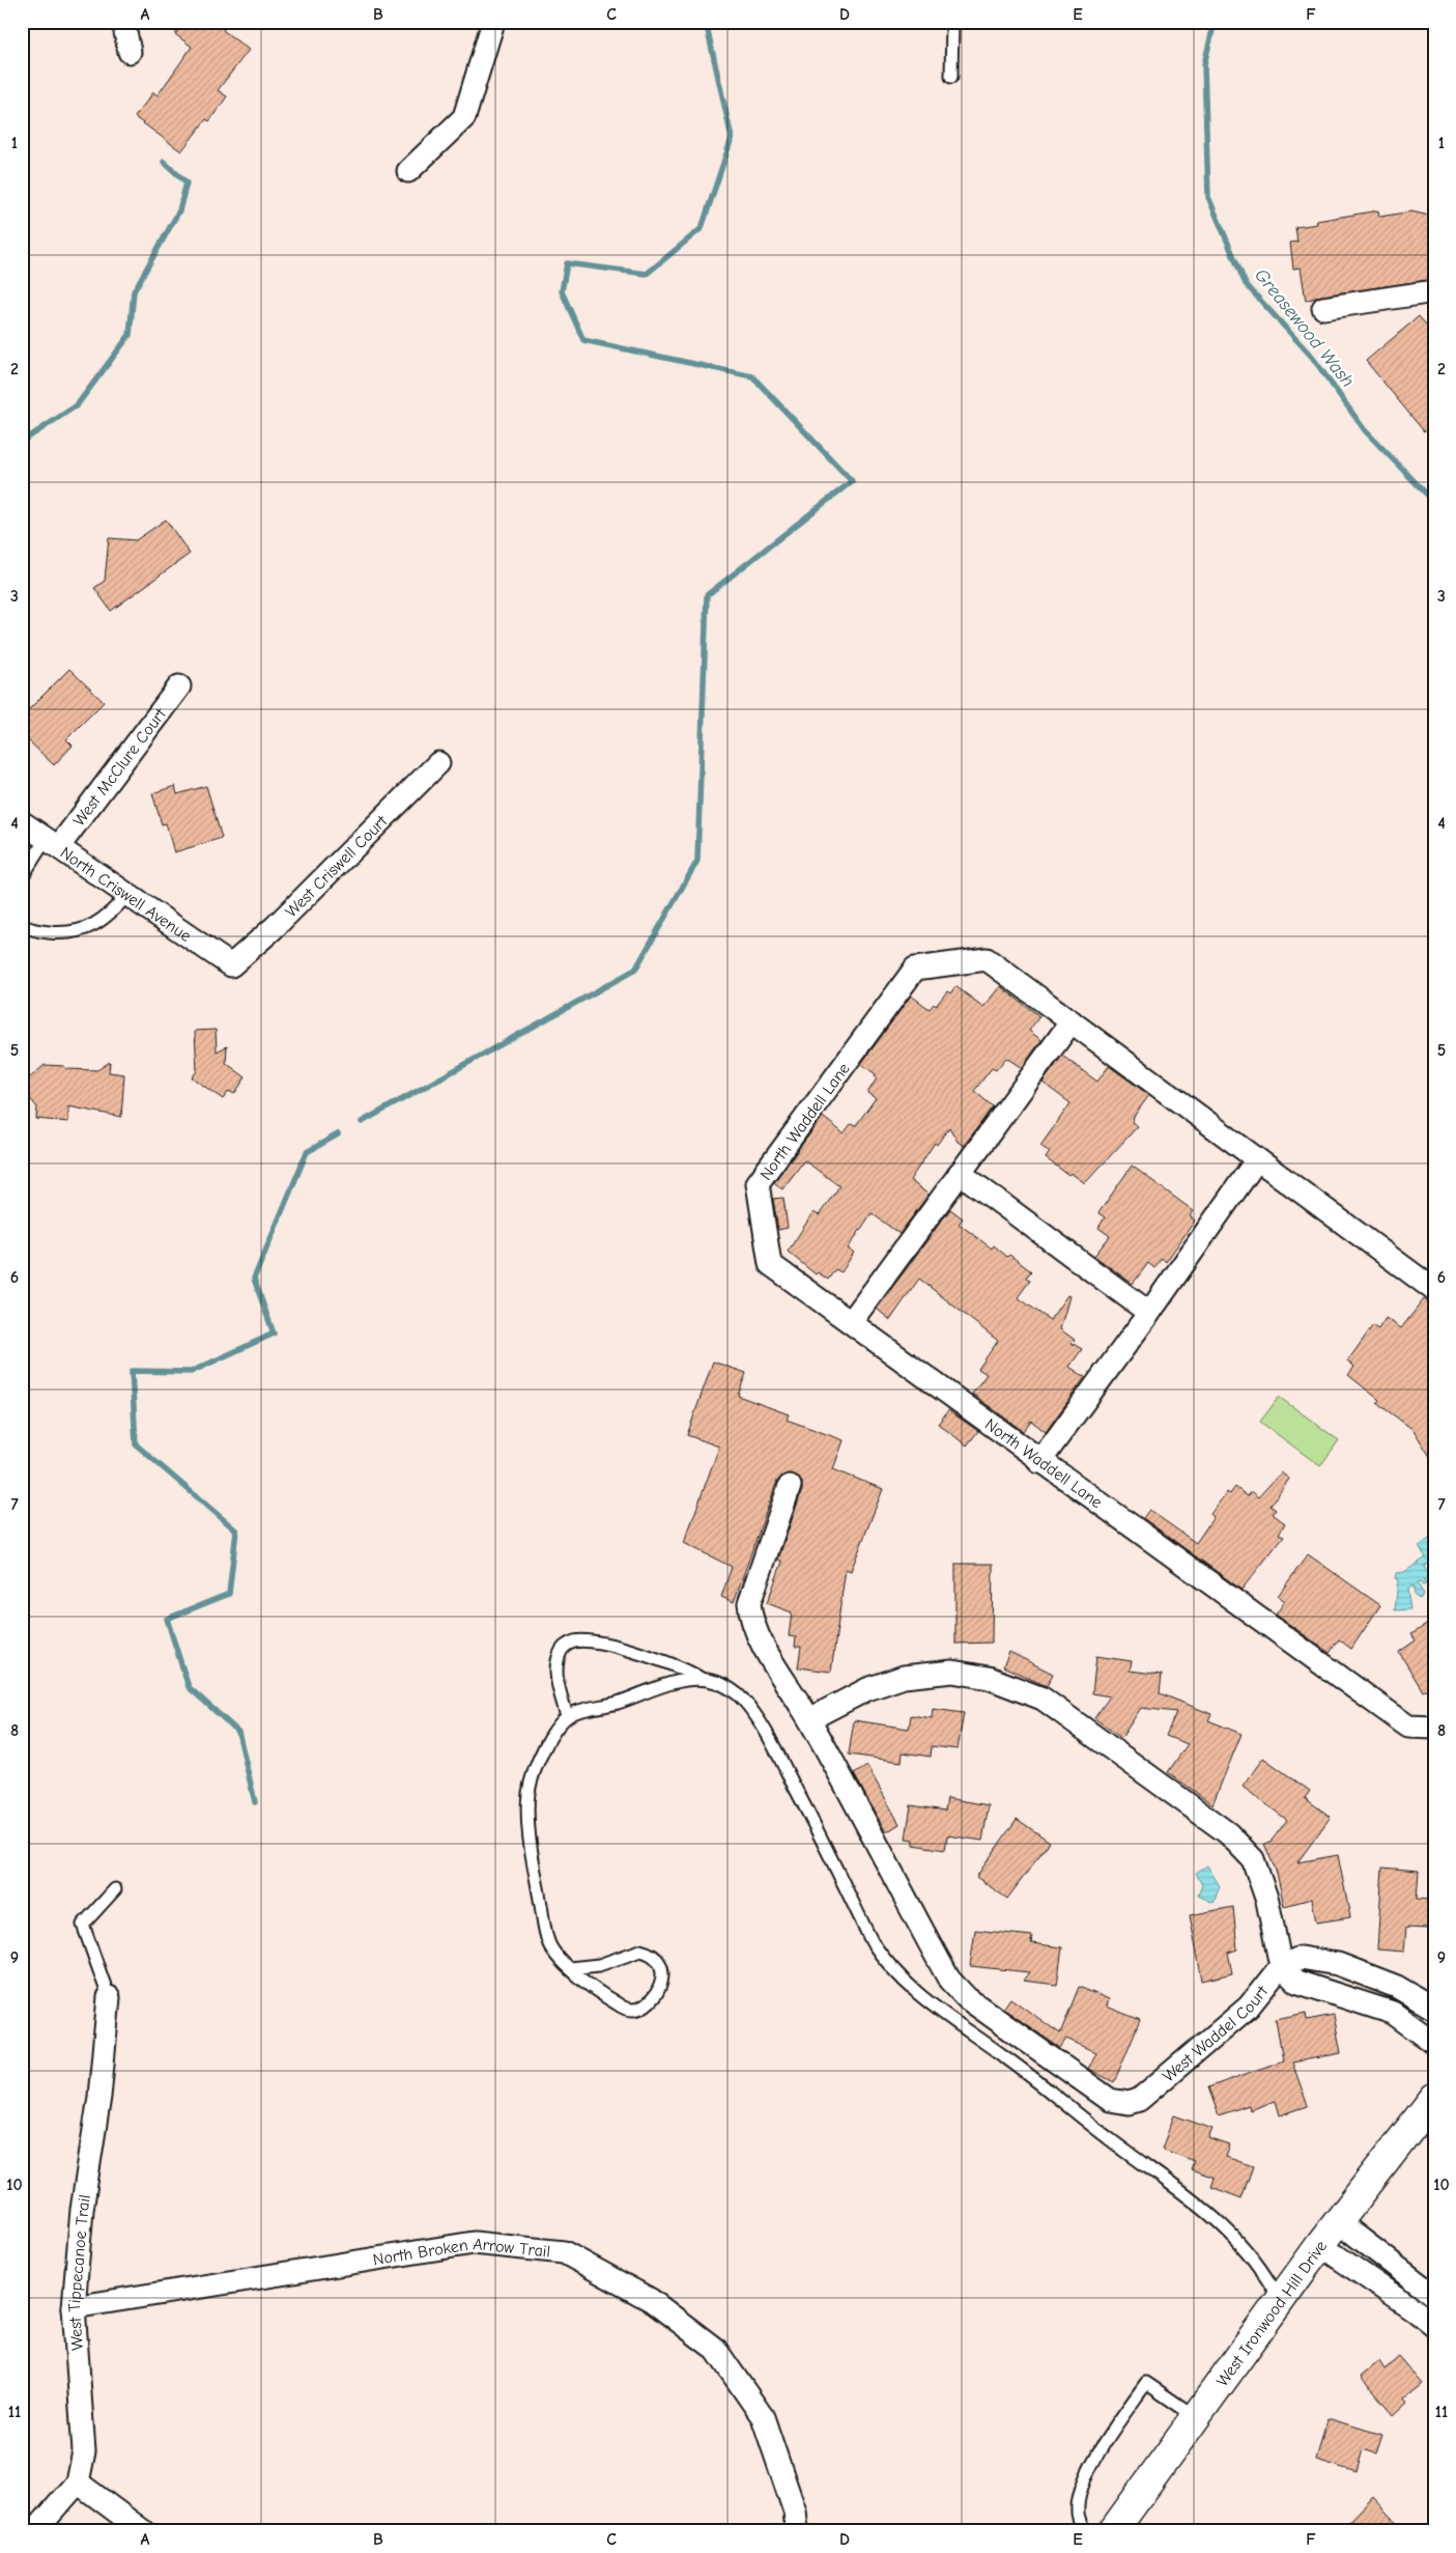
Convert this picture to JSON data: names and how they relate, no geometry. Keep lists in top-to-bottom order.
{
  "streets": {
    "street": [
      "West McClure Court",
      "West Criswell Court",
      "North Criswell Avenue",
      "North Waddell Lane",
      "West Waddel Court",
      "North Broken Arrow Trail",
      "West Tippecanoe Trail",
      "West Ironwood Hill Drive"
    ]
  },
  "crossings": [
    ["West McClure Court", "North Criswell Avenue"],
    ["West Criswell Court", "North Criswell Avenue"],
    ["North Broken Arrow Trail", "West Tippecanoe Trail"]
  ],
  "water": ["Greasewood Wash"],
  "grid": {
    "columns": [
      "A",
      "B",
      "C",
      "D",
      "E",
      "F"
    ],
    "rows": [
      "1",
      "2",
      "3",
      "4",
      "5",
      "6",
      "7",
      "8",
      "9",
      "10",
      "11"
    ]
  }
}
